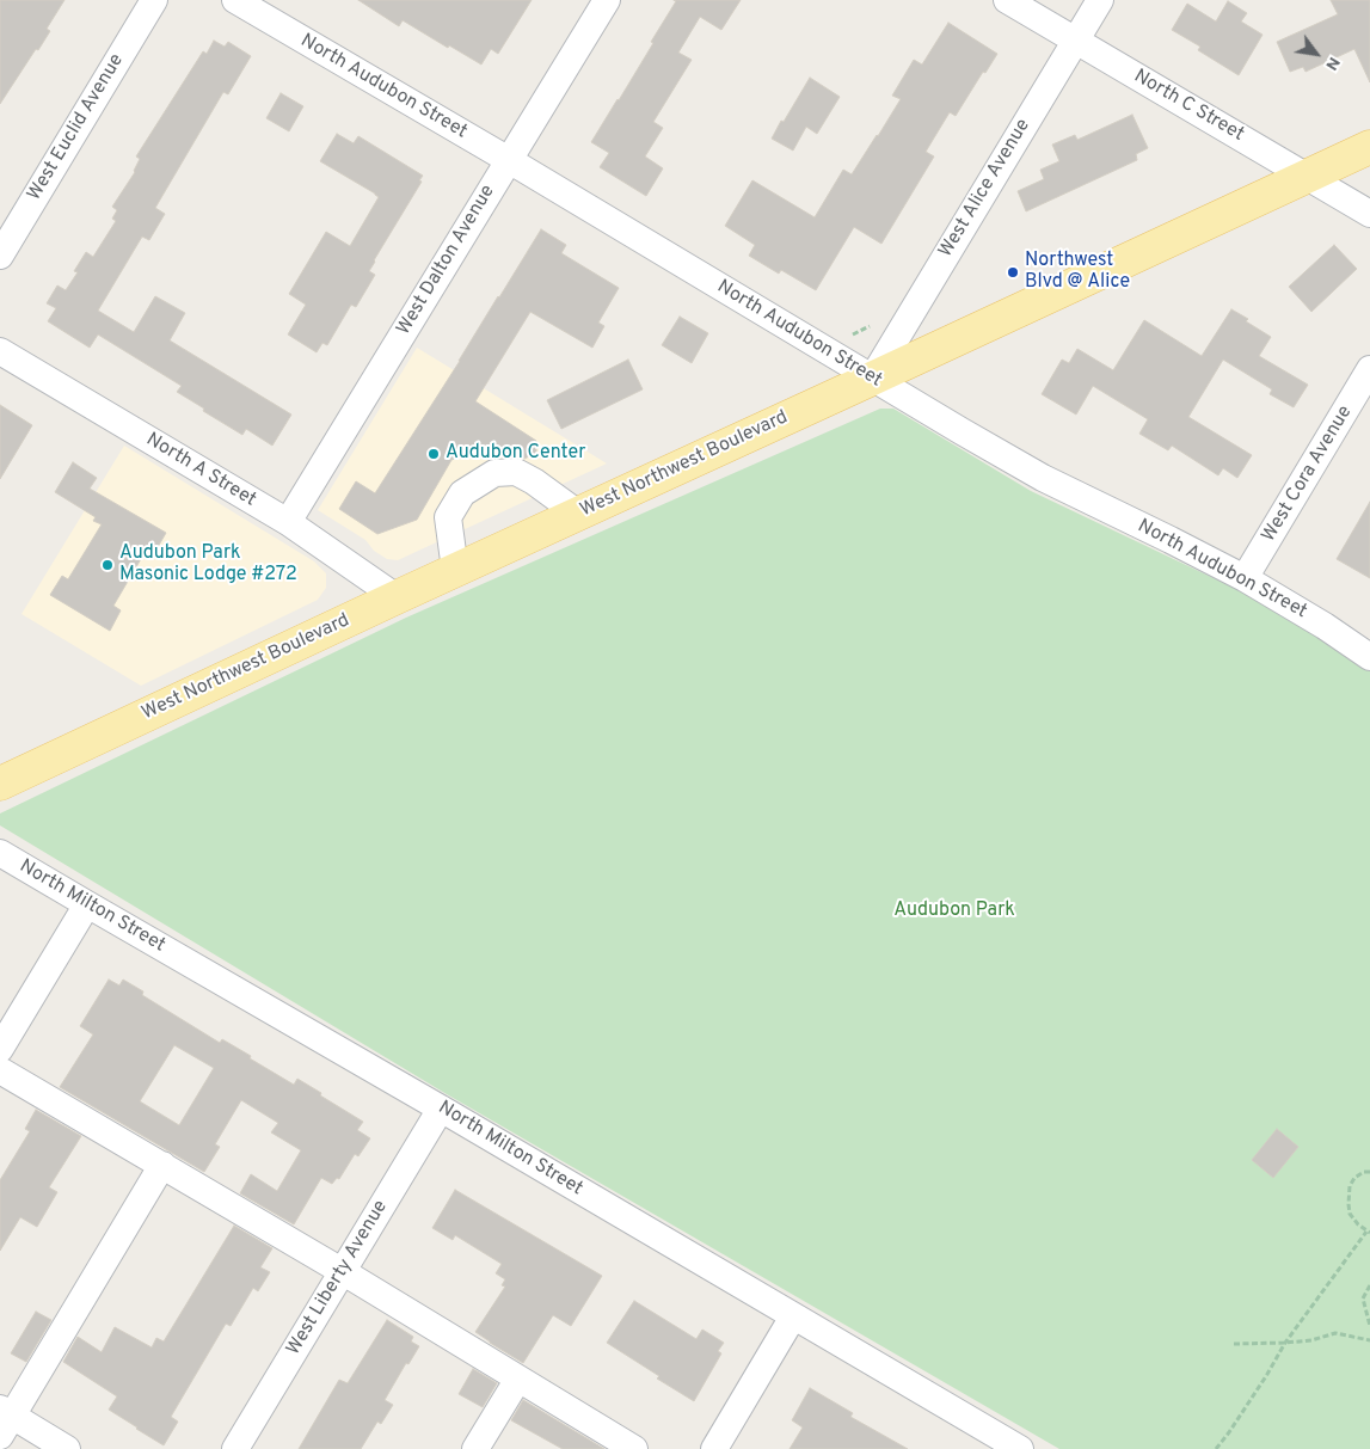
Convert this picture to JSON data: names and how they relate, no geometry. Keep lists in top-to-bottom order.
{
  "streets": {
    "main road": ["West Northwest Boulevard"],
    "street": [
      "North Audubon Street",
      "North C Street",
      "West Euclid Avenue",
      "West Alice Avenue",
      "West Dalton Avenue",
      "North A Street",
      "West Cora Avenue",
      "North Milton Street",
      "West Liberty Avenue"
    ]
  },
  "crossings": [
    ["North Audubon Street", "West Alice Avenue"],
    ["North Audubon Street", "West Dalton Avenue"],
    ["North Audubon Street", "West Northwest Boulevard"],
    ["North Audubon Street", "West Cora Avenue"],
    ["North C Street", "West Alice Avenue"],
    ["North C Street", "West Northwest Boulevard"],
    ["West Alice Avenue", "West Northwest Boulevard"],
    ["West Dalton Avenue", "North A Street"],
    ["West Northwest Boulevard", "North A Street"],
    ["North Milton Street", "West Liberty Avenue"]
  ],
  "parks": ["Audubon Park"],
  "places": ["Northwest Blvd @ Alice", "Audubon Center", "Audubon Park Masonic Lodge #272"],
  "north": "bottom right"
}
